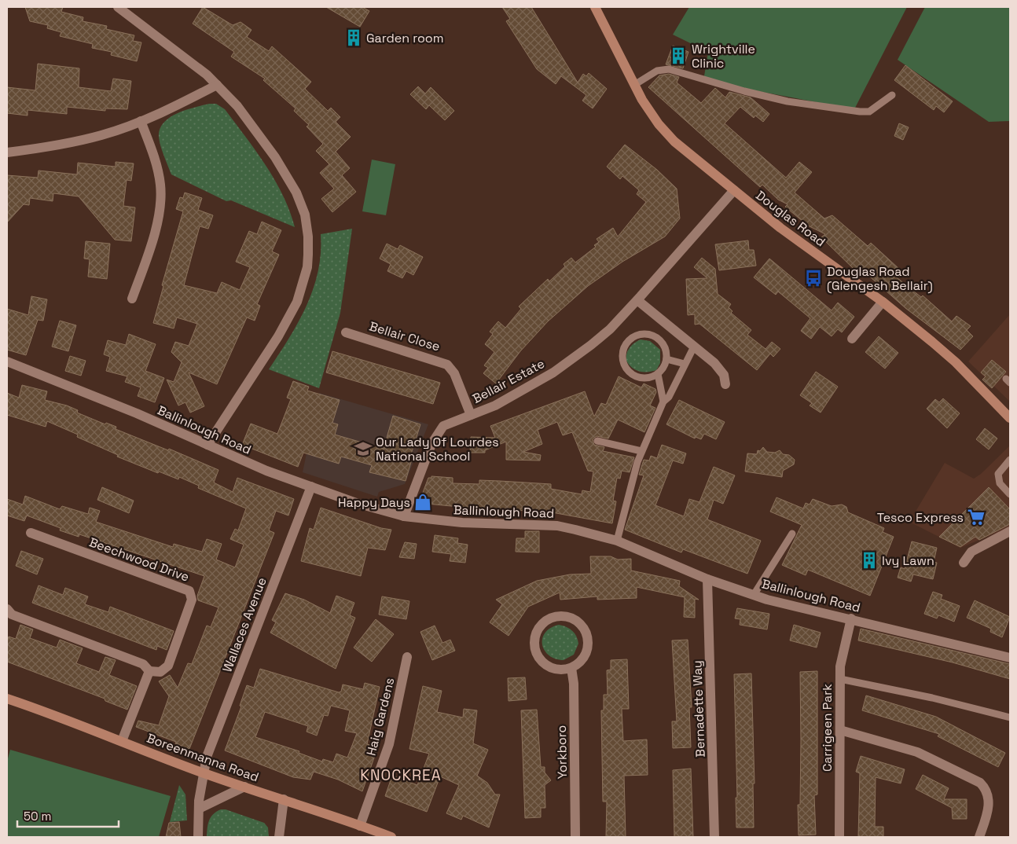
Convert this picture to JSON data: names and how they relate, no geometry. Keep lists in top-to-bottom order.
{
  "streets": {
    "main road": ["Douglas Road", "Boreenmanna Road"],
    "street": [
      "Bellair Close",
      "Bellair Estate",
      "Ballinlough Road",
      "Beechwood Drive",
      "Wallaces Avenue",
      "Bernadette Way",
      "Haig Gardens",
      "Carrigeen Park",
      "Yorkboro"
    ]
  },
  "crossings": [
    ["Douglas Road", "Bellair Estate"],
    ["Bellair Close", "Bellair Estate"],
    ["Bellair Estate", "Ballinlough Road"],
    ["Ballinlough Road", "Wallaces Avenue"],
    ["Ballinlough Road", "Bernadette Way"],
    ["Ballinlough Road", "Carrigeen Park"],
    ["Wallaces Avenue", "Boreenmanna Road"],
    ["Haig Gardens", "Boreenmanna Road"]
  ],
  "districts": ["KNOCKREA"],
  "places": {
    "building": ["Garden room", "Wrightville Clinic", "Ivy Lawn"],
    "bus stop": ["Douglas Road (Glengesh Bellair)"],
    "school or university": ["Our Lady Of Lourdes National School"],
    "shop": ["Happy Days"],
    "supermarket": ["Tesco Express"]
  },
  "scale_bar": "50 m"
}
